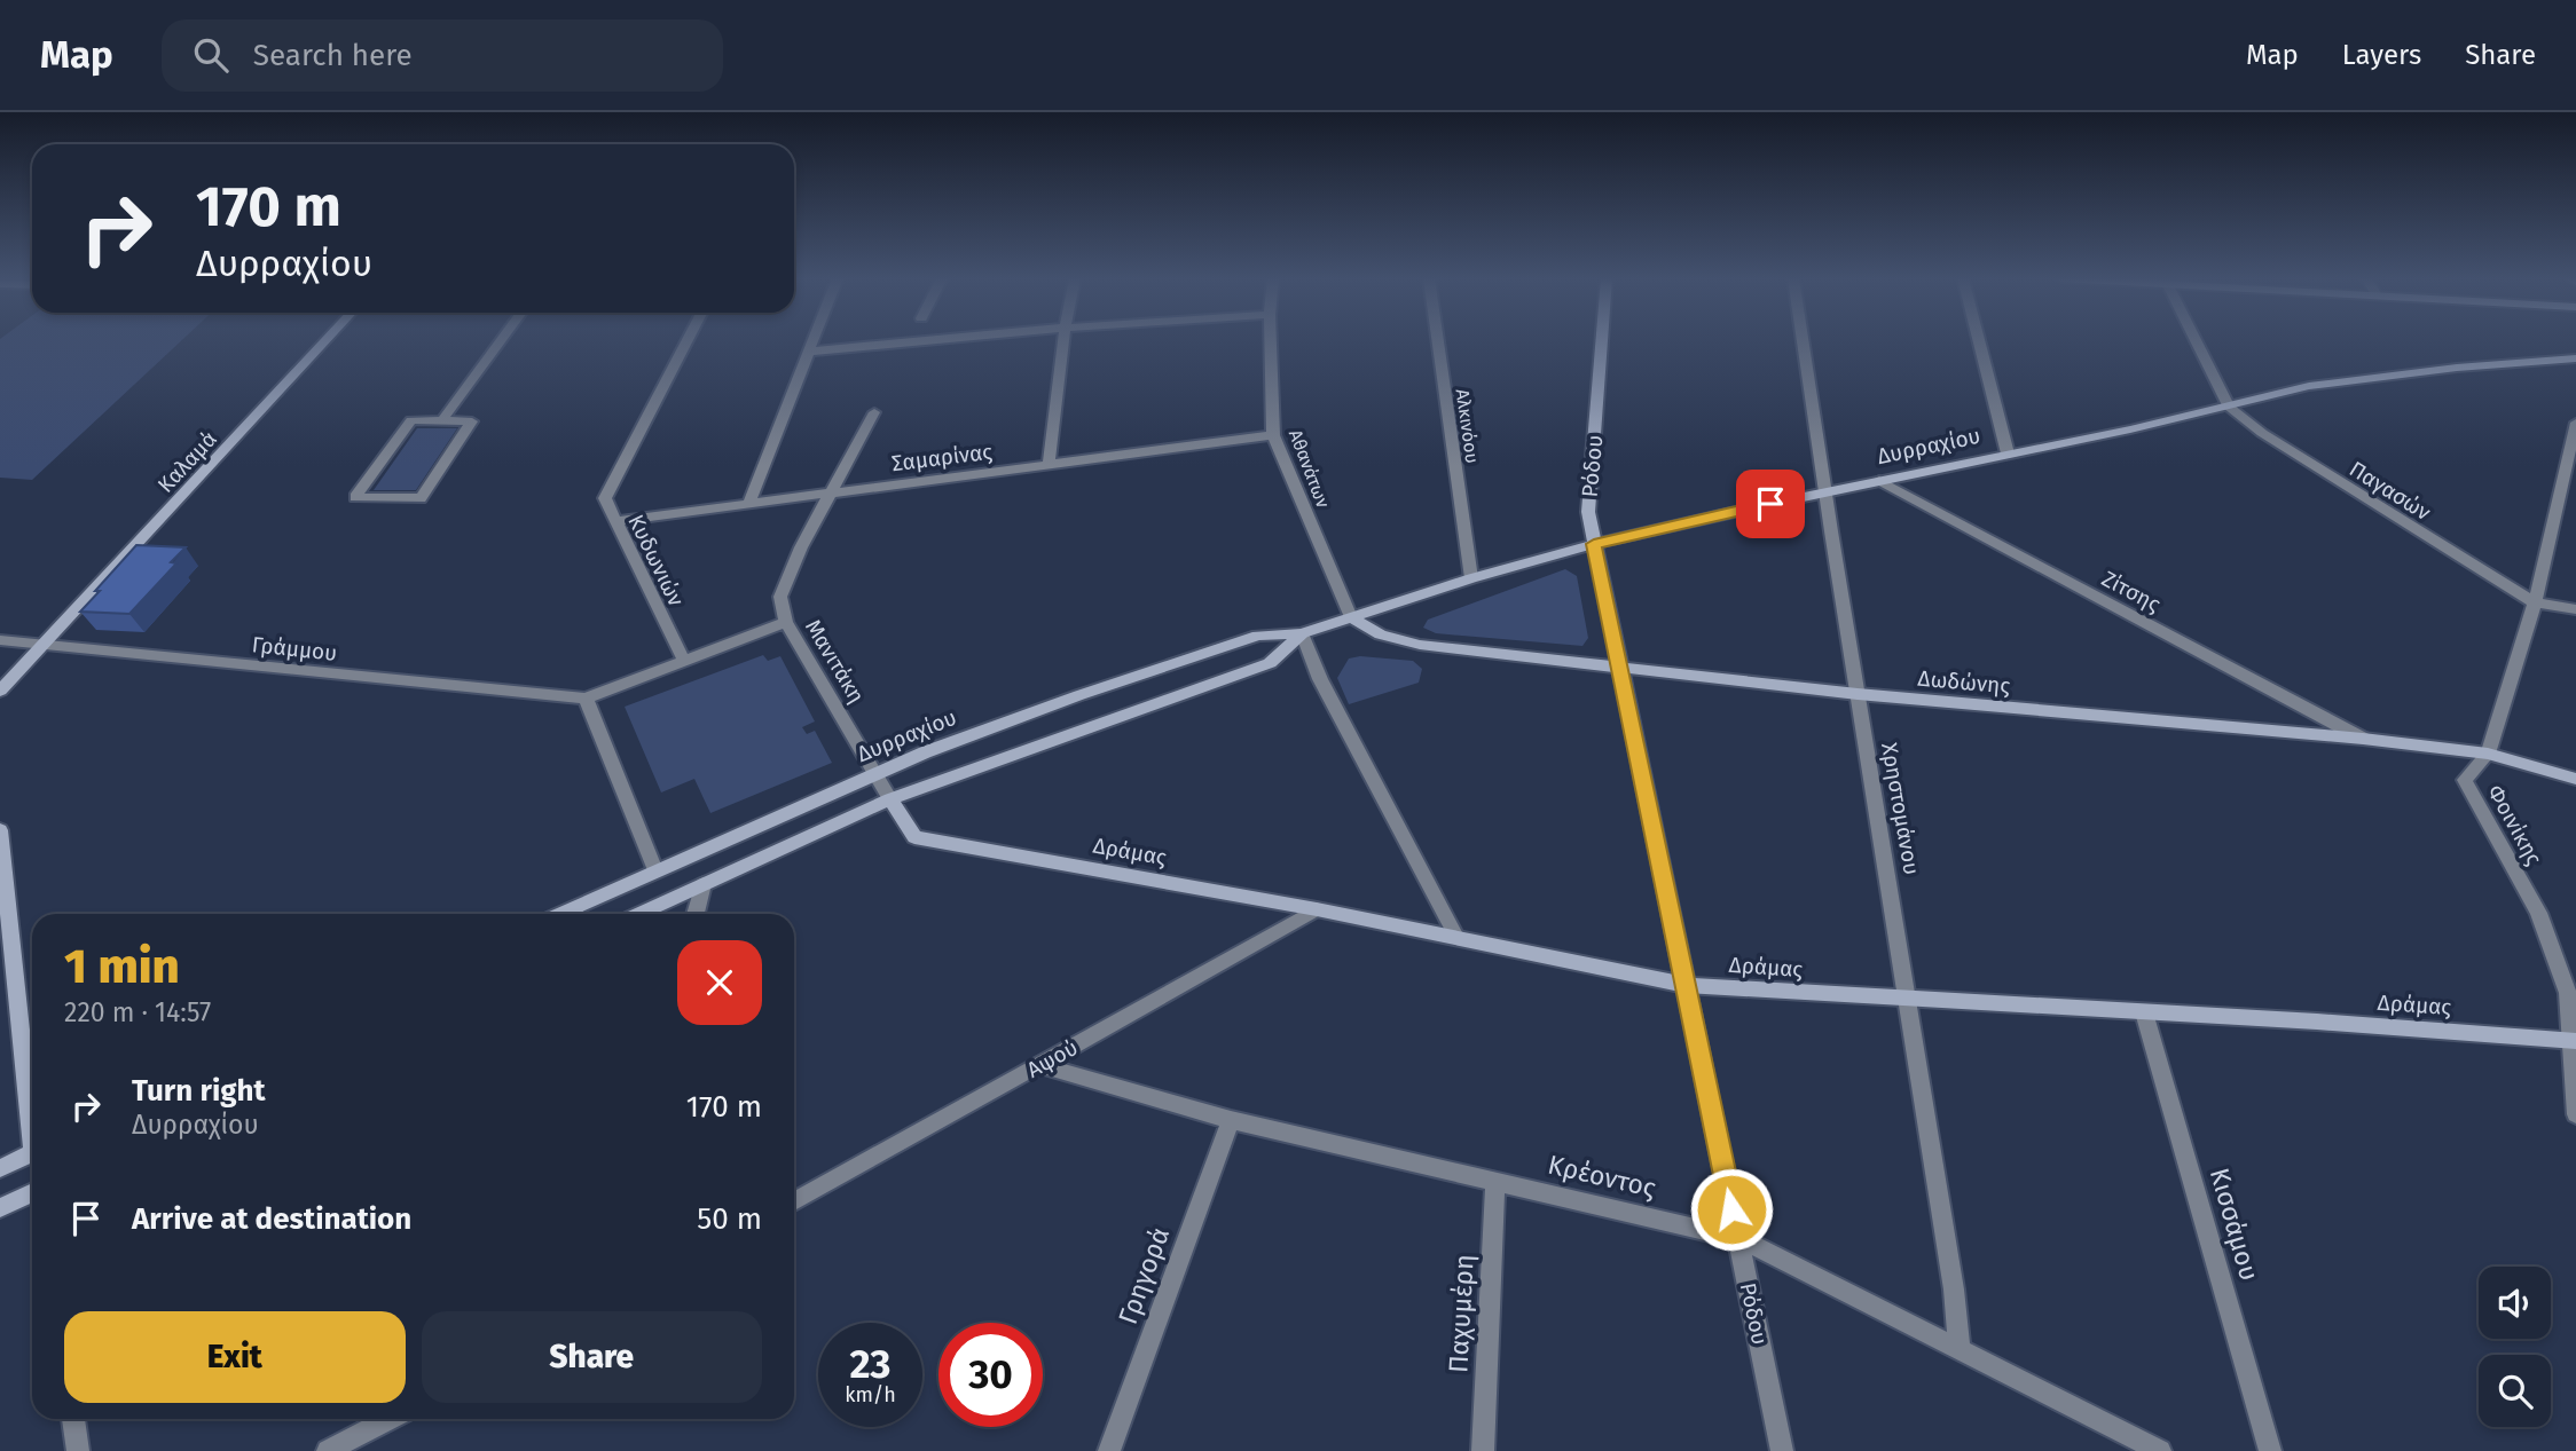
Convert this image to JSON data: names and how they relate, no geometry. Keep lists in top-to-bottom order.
{
  "streets": {
    "main road": [
      "Δυρραχίου",
      "Καλαμά",
      "Ρόδου",
      "Δωδώνης",
      "Δράμας"
    ],
    "street": [
      "Αλκινόου",
      "Σαμαρίνας",
      "Αθανάτων",
      "Παγασών",
      "Κυδωνιών",
      "Ζίτσης",
      "Γράμμου",
      "Μανιτάκη",
      "Χρηστομάνου",
      "Φοινίκης",
      "Αψού",
      "Κρέοντος",
      "Κισσάμου",
      "Γρηγορά",
      "Παχυμέρη"
    ]
  },
  "crossings": [
    ["Αλκινόου", "Δυρραχίου"],
    ["Δυρραχίου", "Ρόδου"],
    ["Δυρραχίου", "Αθανάτων"],
    ["Δυρραχίου", "Παγασών"],
    ["Δυρραχίου", "Ζίτσης"],
    ["Δυρραχίου", "Μανιτάκη"],
    ["Δυρραχίου", "Δωδώνης"],
    ["Δυρραχίου", "Χρηστομάνου"],
    ["Δυρραχίου", "Δράμας"],
    ["Σαμαρίνας", "Αθανάτων"],
    ["Σαμαρίνας", "Κυδωνιών"],
    ["Σαμαρίνας", "Μανιτάκη"],
    ["Καλαμά", "Γράμμου"],
    ["Ρόδου", "Δωδώνης"],
    ["Ρόδου", "Δράμας"],
    ["Ρόδου", "Κρέοντος"],
    ["Αθανάτων", "Δωδώνης"],
    ["Παγασών", "Φοινίκης"],
    ["Κυδωνιών", "Γράμμου"],
    ["Ζίτσης", "Δωδώνης"],
    ["Γράμμου", "Μανιτάκη"],
    ["Μανιτάκη", "Δράμας"],
    ["Δωδώνης", "Χρηστομάνου"],
    ["Δωδώνης", "Φοινίκης"],
    ["Χρηστομάνου", "Δράμας"],
    ["Χρηστομάνου", "Κρέοντος"],
    ["Φοινίκης", "Δράμας"],
    ["Δράμας", "Αψού"],
    ["Δράμας", "Κισσάμου"],
    ["Αψού", "Κρέοντος"],
    ["Κρέοντος", "Γρηγορά"],
    ["Κρέοντος", "Παχυμέρη"]
  ],
  "page": {
    "header": "Map",
    "search": "Search here",
    "nav": ["Map", "Layers", "Share"],
    "turn": ["170 m", "Δυρραχίου"],
    "heading": ["1 min", "220 m · 14:57"],
    "list": [
      {
        "name": "Turn right",
        "note": "Δυρραχίου",
        "value": "170 m"
      },
      {
        "name": "Arrive at destination",
        "value": "50 m"
      }
    ],
    "buttons": ["Exit", "Share"],
    "speed": "23 km/h",
    "limit": "30"
  }
}
